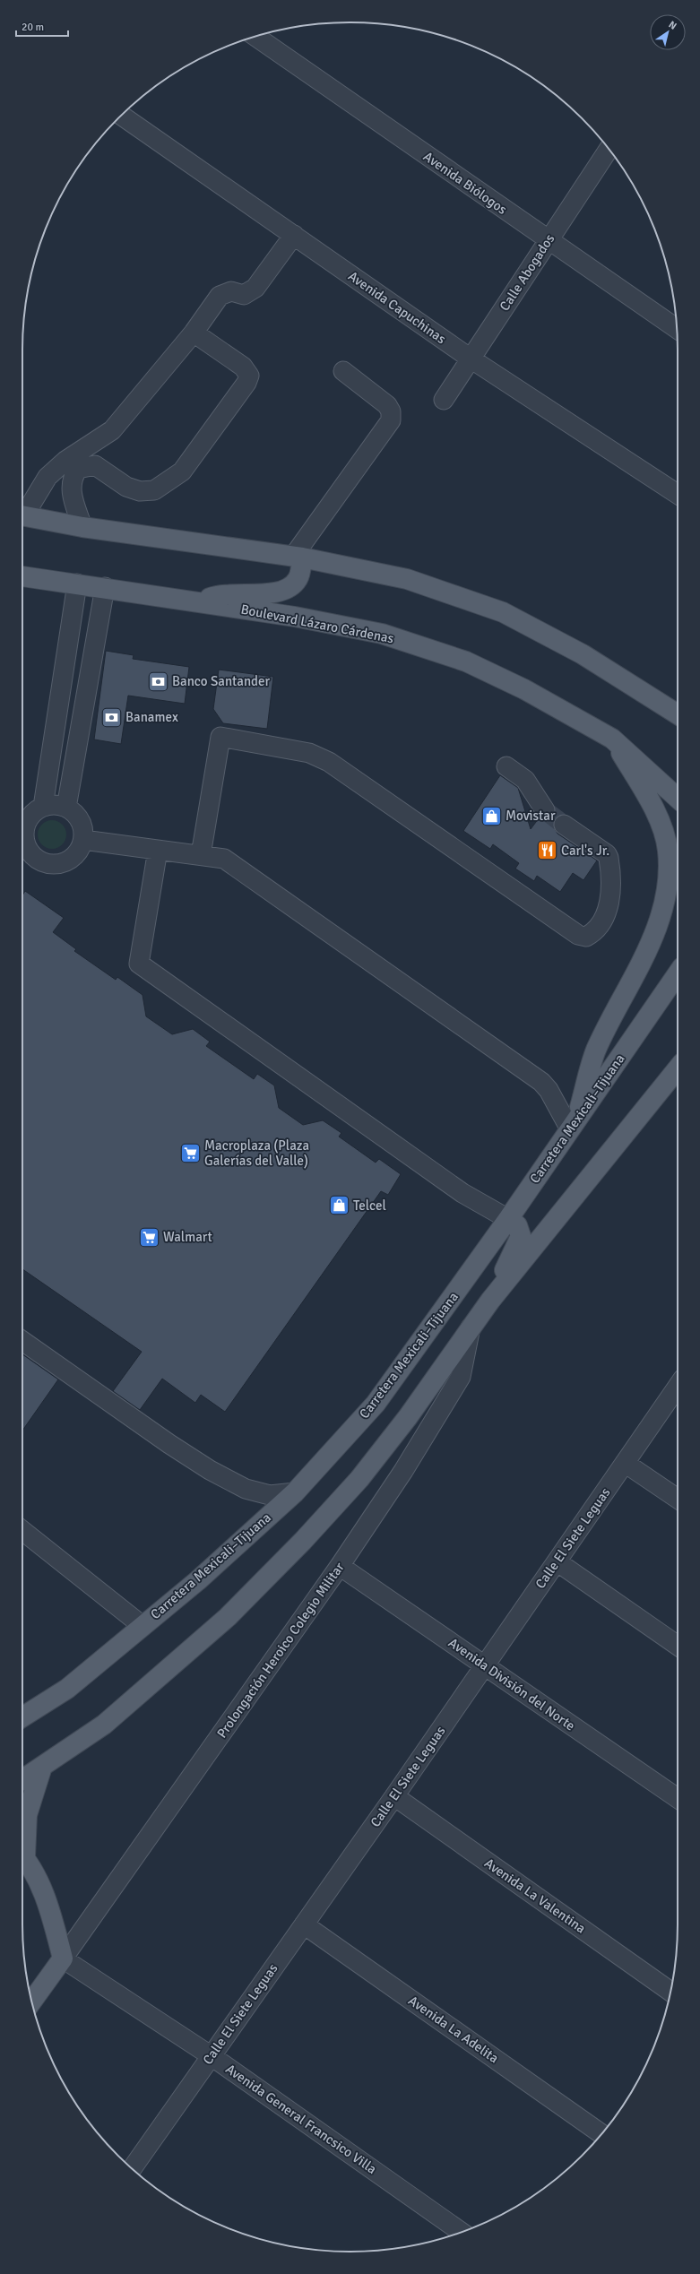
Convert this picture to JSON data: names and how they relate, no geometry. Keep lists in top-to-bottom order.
{
  "streets": {
    "main road": ["Boulevard Lázaro Cárdenas", "Carretera Mexicali–Tijuana"],
    "street": [
      "Avenida Biólogos",
      "Calle Abogados",
      "Avenida Capuchinas",
      "Calle El Siete Leguas",
      "Prolongación Heroico Colegio Militar",
      "Avenida División del Norte",
      "Avenida La Valentina",
      "Avenida La Adelita",
      "Avenida General Francsico Villa"
    ]
  },
  "crossings": [
    ["Avenida Biólogos", "Calle Abogados"],
    ["Calle Abogados", "Avenida Capuchinas"],
    ["Calle El Siete Leguas", "Avenida División del Norte"],
    ["Calle El Siete Leguas", "Avenida La Valentina"],
    ["Calle El Siete Leguas", "Avenida La Adelita"],
    ["Calle El Siete Leguas", "Avenida General Francsico Villa"],
    ["Prolongación Heroico Colegio Militar", "Avenida División del Norte"],
    ["Prolongación Heroico Colegio Militar", "Avenida General Francsico Villa"]
  ],
  "places": {
    "bank": ["Banco Santander", "Banamex"],
    "shop": ["Movistar", "Telcel"],
    "restaurant": ["Carl's Jr."],
    "supermarket": ["Macroplaza (Plaza Galerías del Valle)", "Walmart"]
  },
  "scale_bar": "20 m",
  "north": "top right"
}
